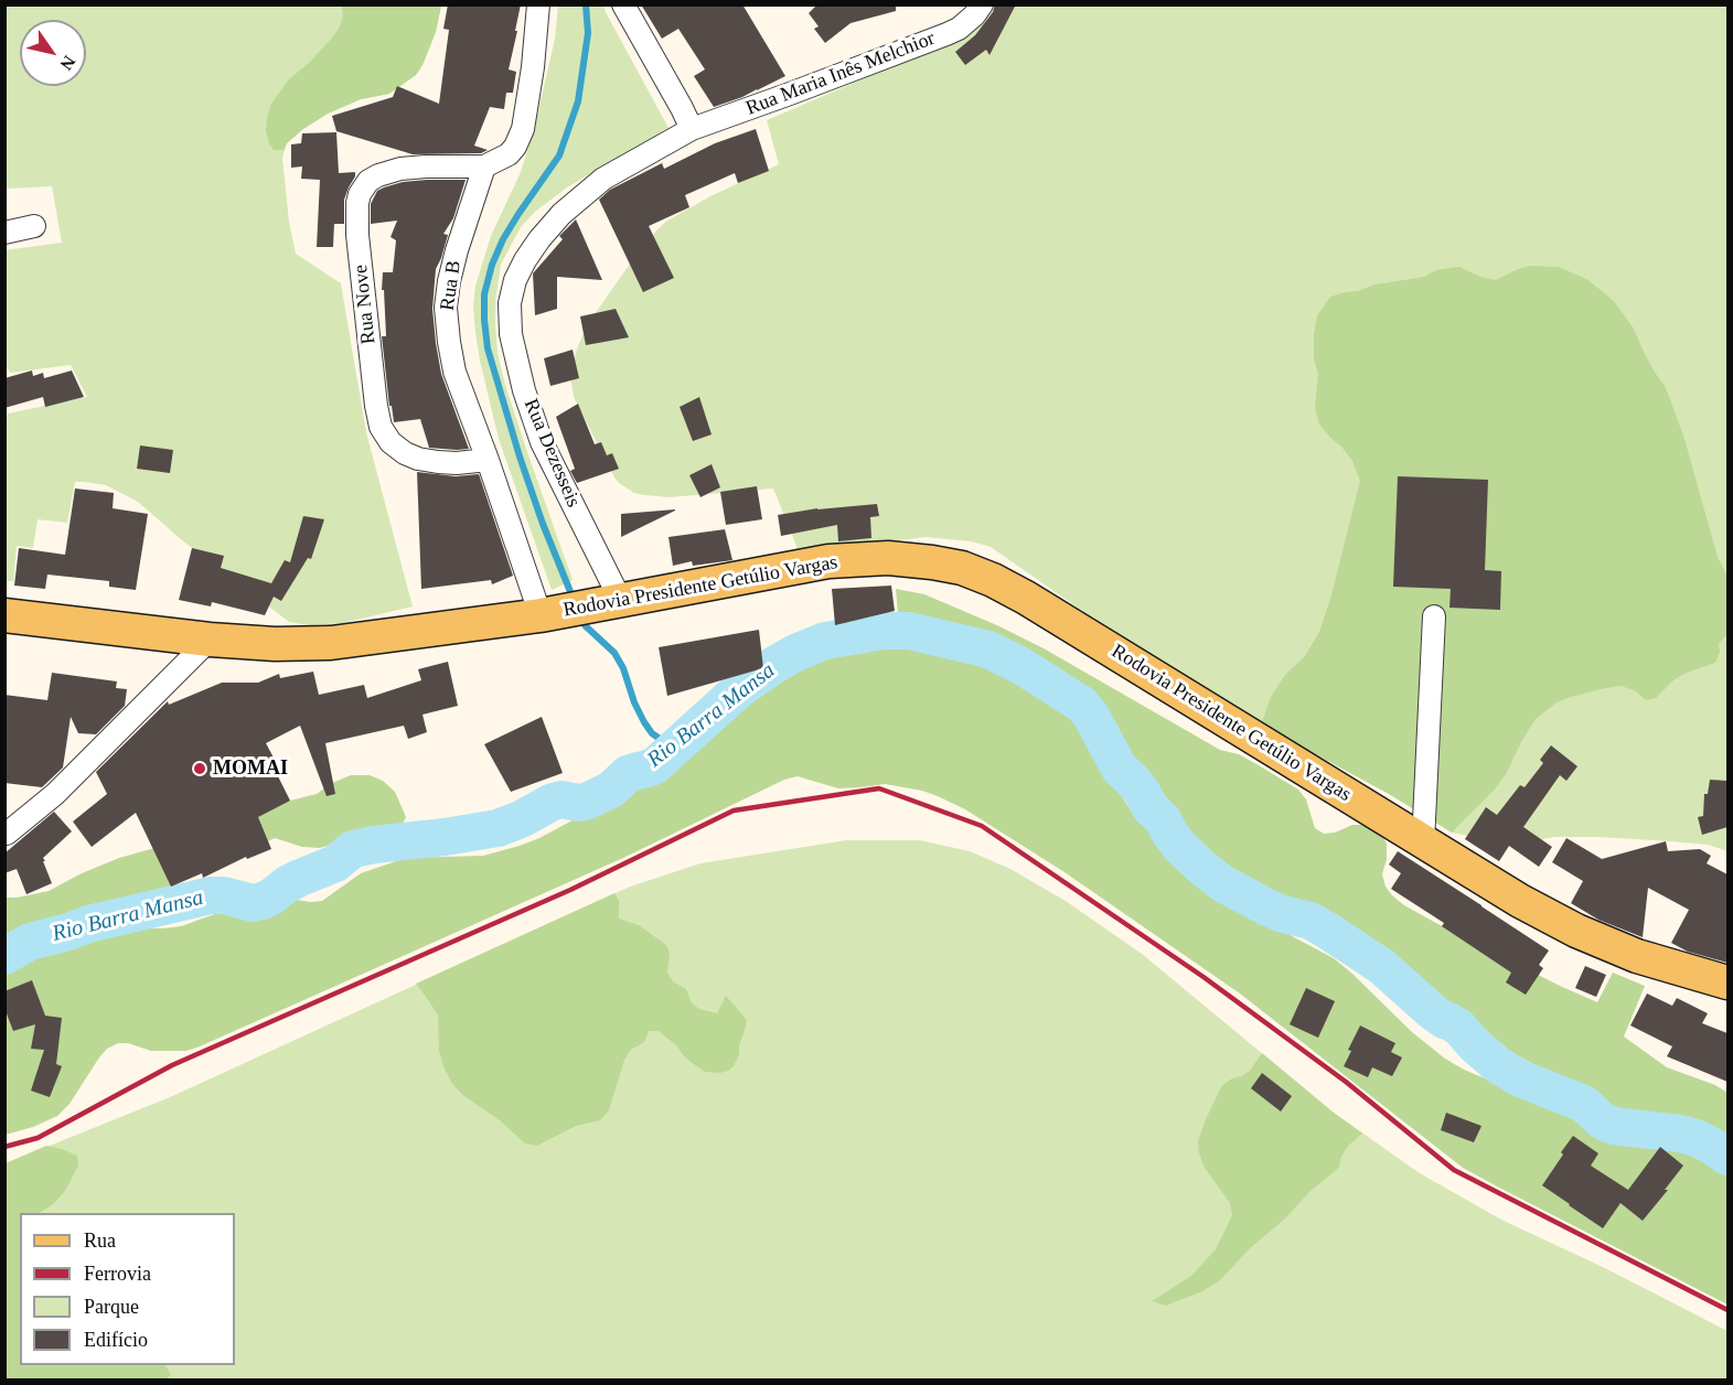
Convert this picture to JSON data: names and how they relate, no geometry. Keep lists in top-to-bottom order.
{
  "streets": {
    "main road": ["Rodovia Presidente Getúlio Vargas"],
    "street": [
      "Rua Maria Inês Melchior",
      "Rua B",
      "Rua Nove",
      "Rua Dezesseis"
    ]
  },
  "crossings": [
    ["Rua Maria Inês Melchior", "Rua Dezesseis"],
    ["Rua B", "Rua Nove"],
    ["Rua B", "Rodovia Presidente Getúlio Vargas"],
    ["Rua Dezesseis", "Rodovia Presidente Getúlio Vargas"]
  ],
  "water": ["Rio Barra Mansa"],
  "places": ["MOMAI"],
  "legend": [
    "Rua",
    "Ferrovia",
    "Parque",
    "Edifício"
  ],
  "north": "bottom right"
}
